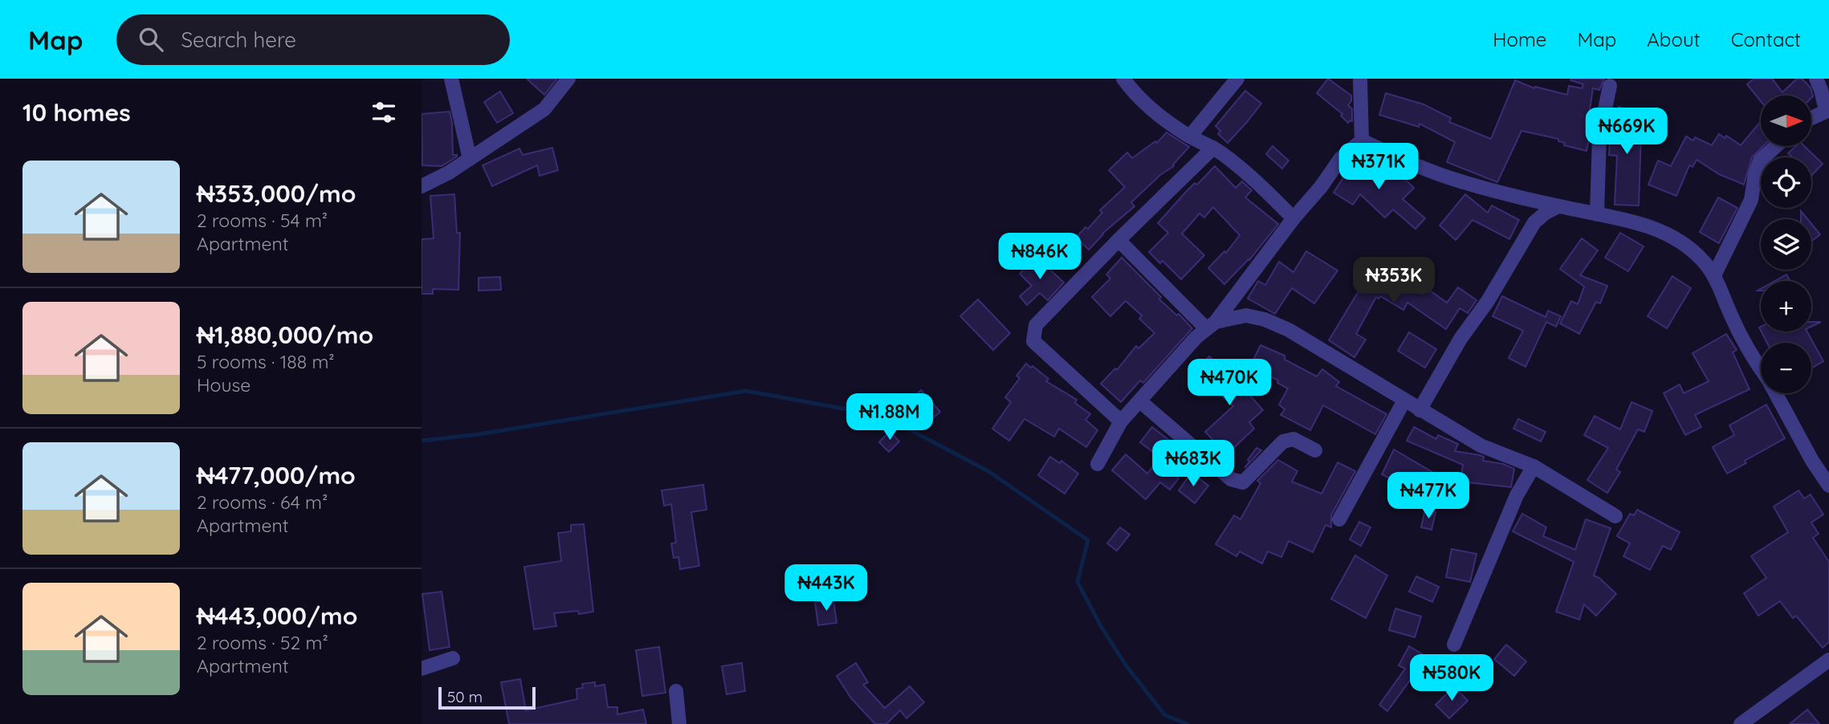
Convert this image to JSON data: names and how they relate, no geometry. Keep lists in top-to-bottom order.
{
  "scale_bar": "50 m",
  "north": "right",
  "page": {
    "header": "Map",
    "search": "Search here",
    "nav": [
      "Home",
      "Map",
      "About",
      "Contact"
    ],
    "heading": "10 homes",
    "map_buttons": ["+", "−"],
    "price": [
      "₦669K",
      "₦371K",
      "₦846K",
      "₦353K",
      "₦470K",
      "₦1.88M",
      "₦683K",
      "₦477K",
      "₦443K",
      "₦580K"
    ],
    "list": [
      {
        "name": "₦353,000/mo",
        "note": "2 rooms · 54 m² · Apartment"
      },
      {
        "name": "₦1,880,000/mo",
        "note": "5 rooms · 188 m² · House"
      },
      {
        "name": "₦477,000/mo",
        "note": "2 rooms · 64 m² · Apartment"
      },
      {
        "name": "₦443,000/mo",
        "note": "2 rooms · 52 m² · Apartment"
      }
    ],
    "scale": "50 m"
  }
}
